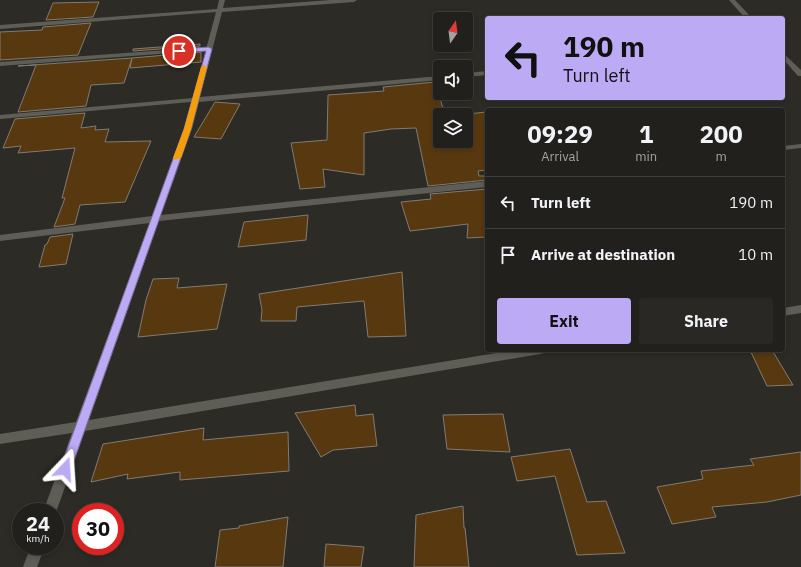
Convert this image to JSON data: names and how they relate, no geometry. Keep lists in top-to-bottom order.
{
  "north": "top",
  "page": {
    "turn": ["190 m", "Turn left"],
    "eta": [
      "09:29",
      "Arrival",
      "1",
      "min",
      "200",
      "m"
    ],
    "list": [
      {
        "name": "Turn left",
        "value": "190 m"
      },
      {
        "name": "Arrive at destination",
        "value": "10 m"
      }
    ],
    "buttons": ["Exit", "Share"],
    "speed": "24 km/h",
    "limit": "30"
  }
}
